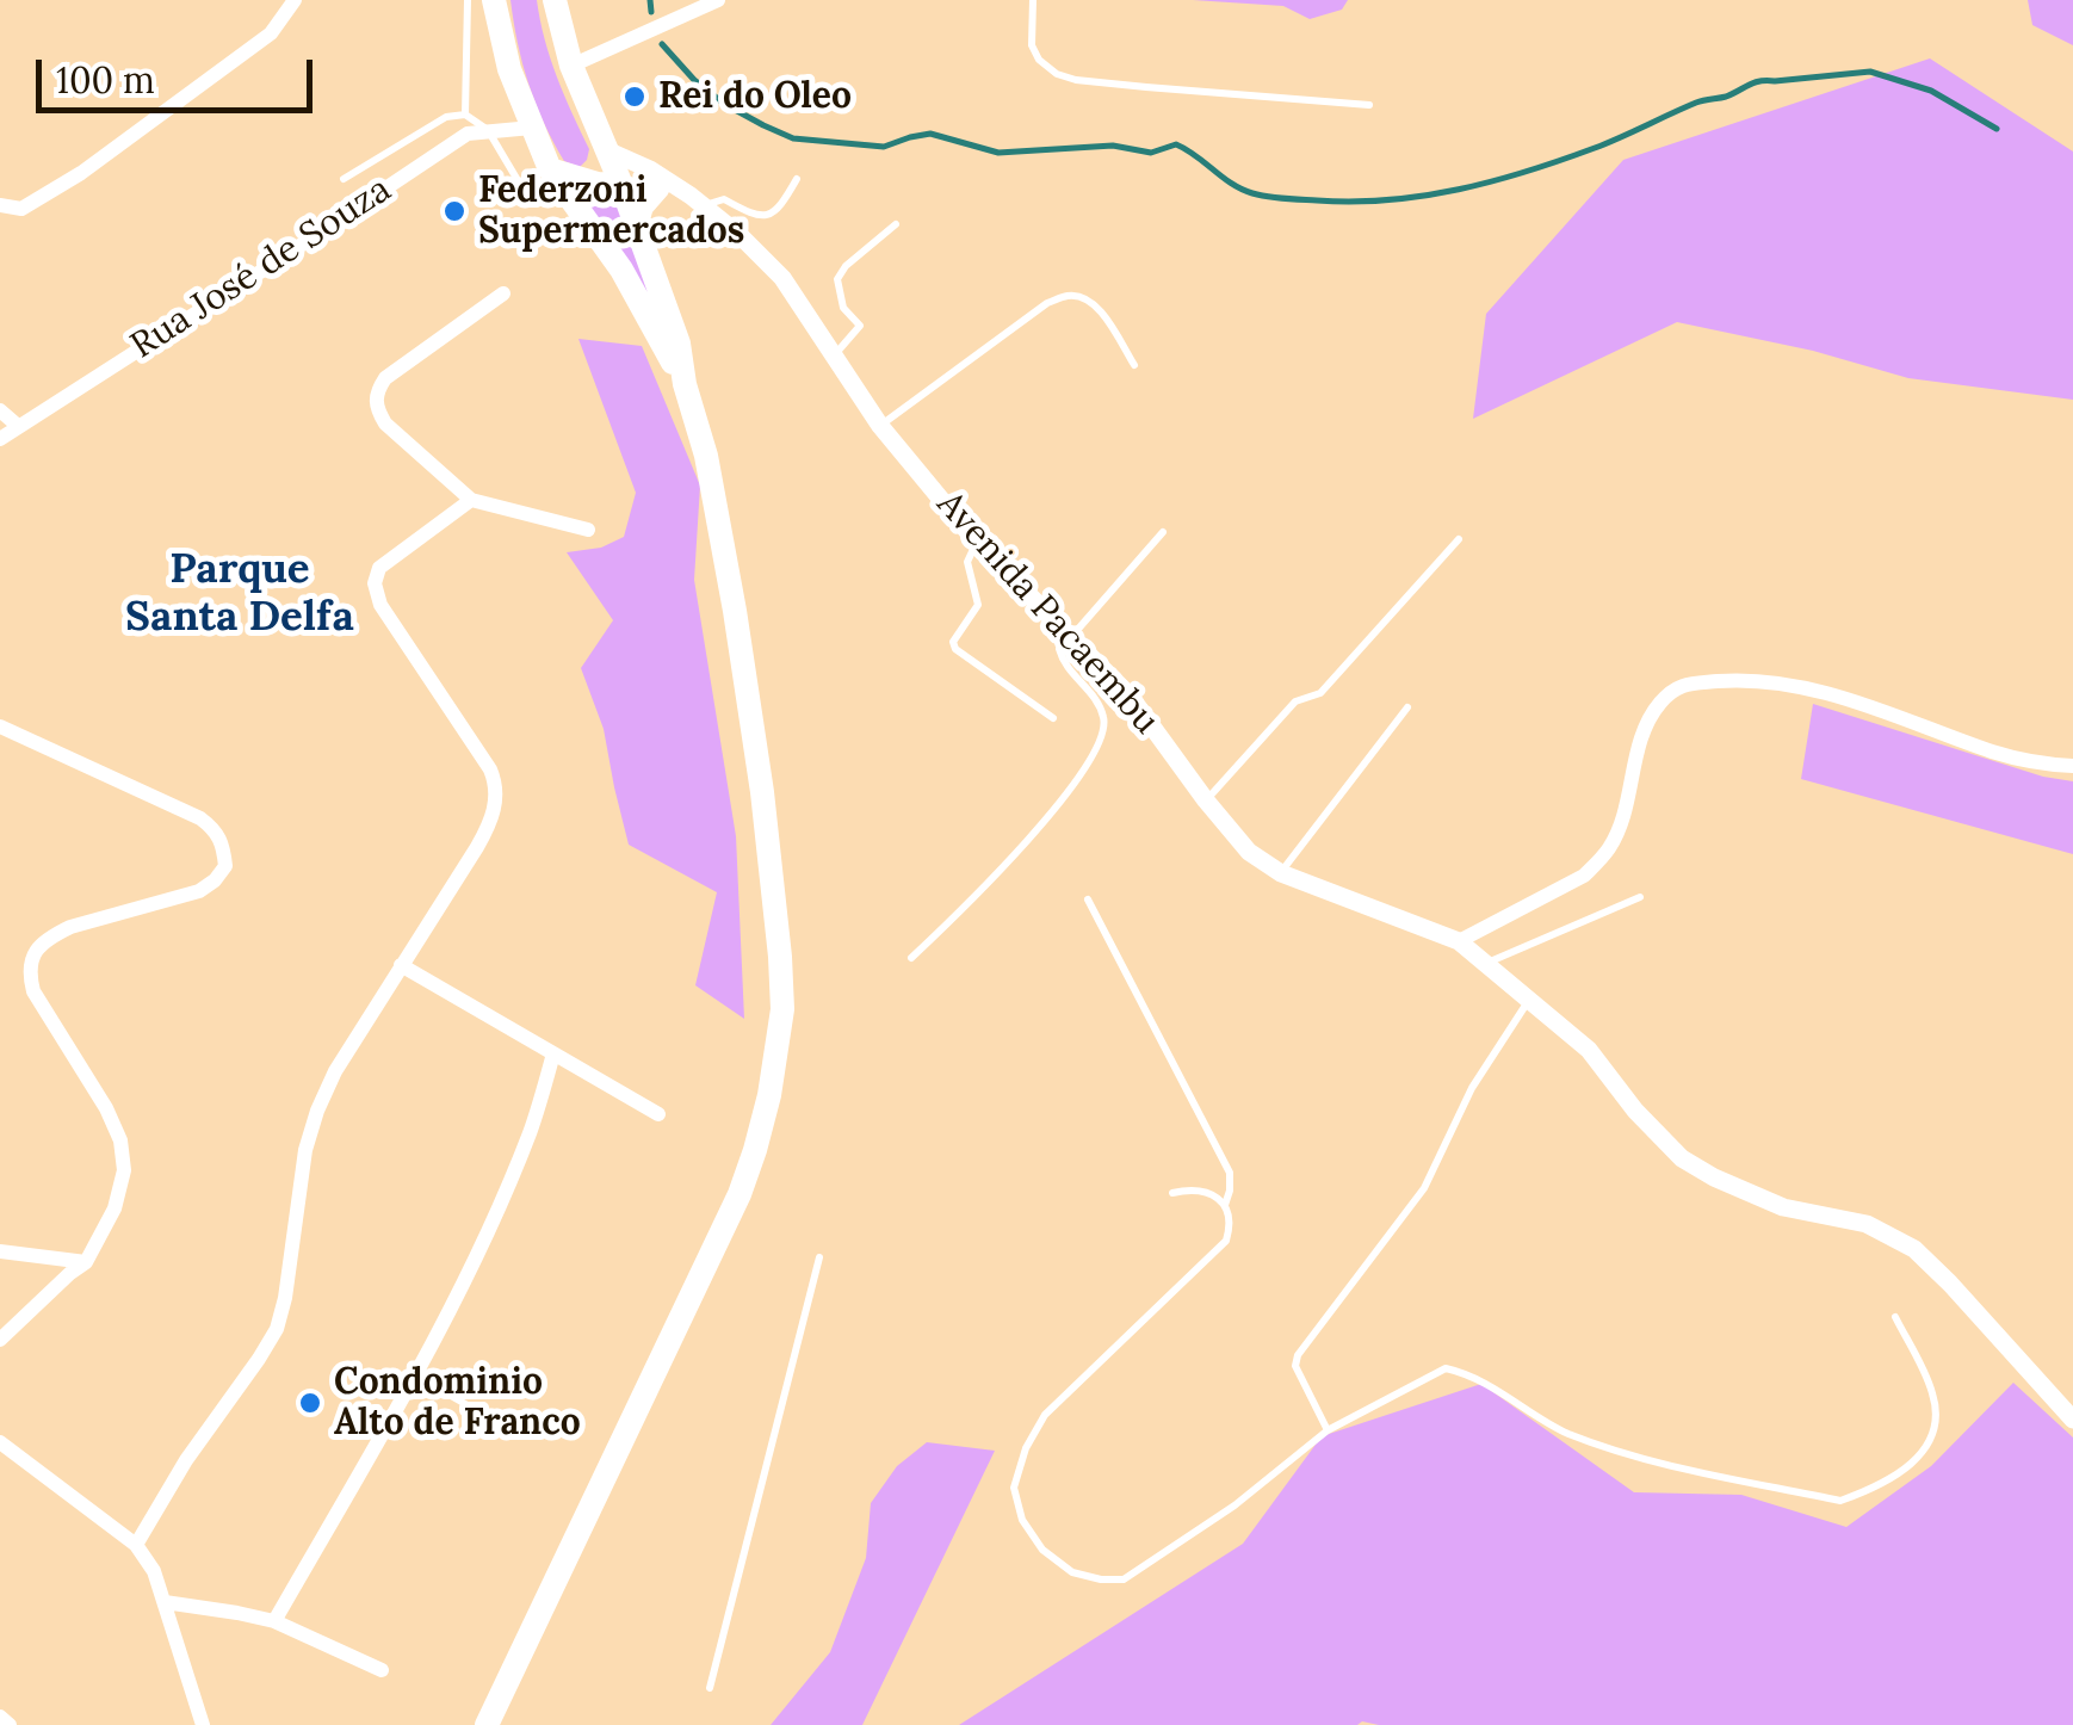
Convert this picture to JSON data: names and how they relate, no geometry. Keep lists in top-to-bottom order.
{
  "streets": {
    "street": ["Rua José de Souza", "Avenida Pacaembu"]
  },
  "districts": ["Parque Santa Delfa"],
  "places": ["Rei do Oleo", "Federzoni Supermercados", "Condominio Alto de Franco"],
  "scale_bar": "100 m"
}
